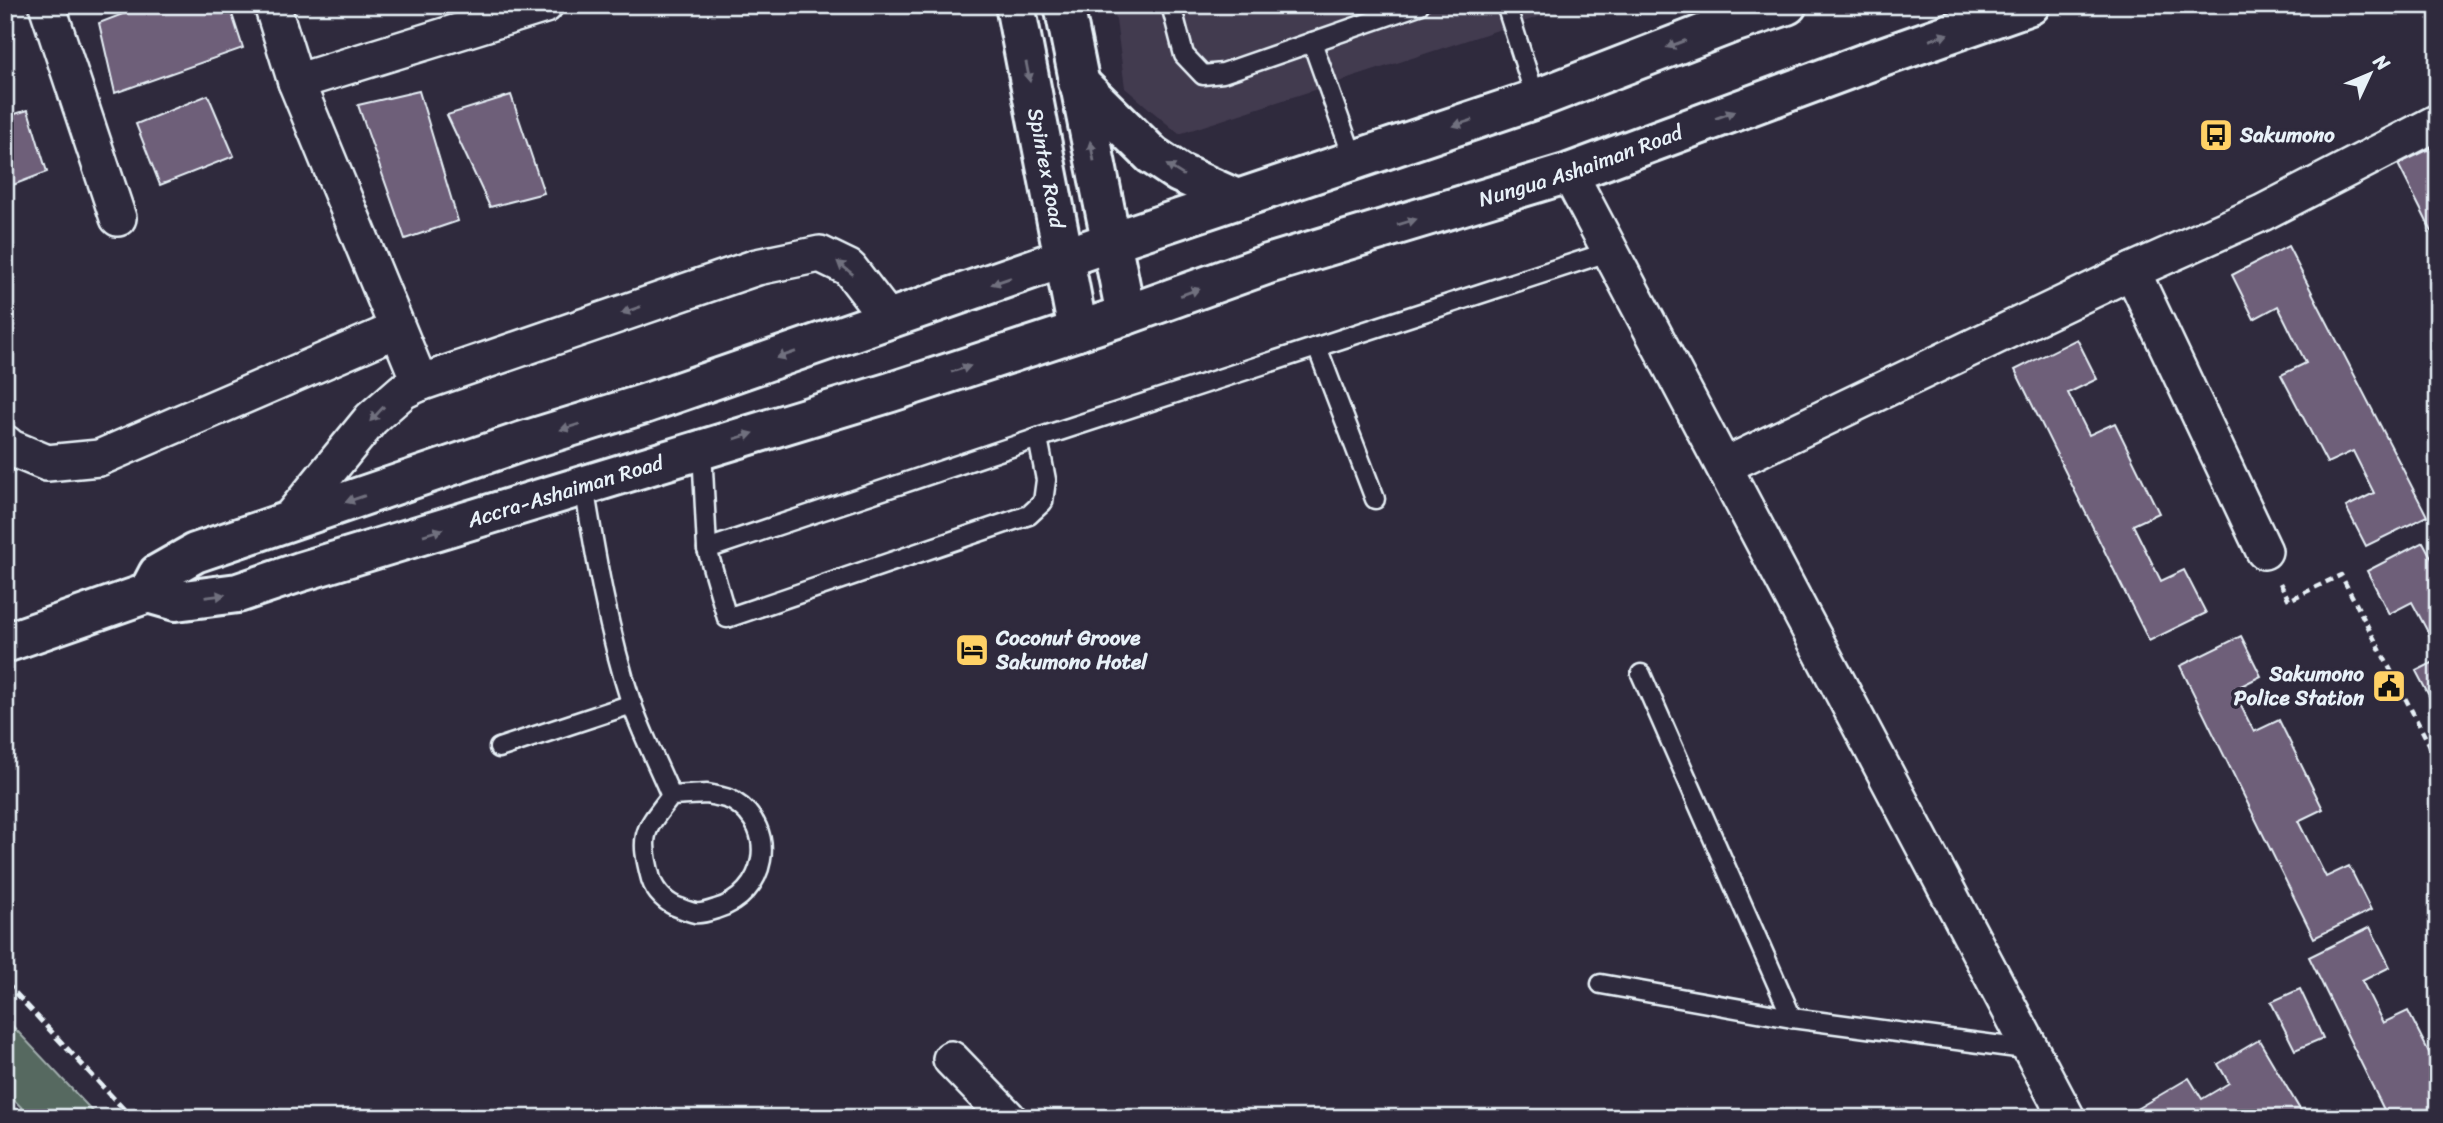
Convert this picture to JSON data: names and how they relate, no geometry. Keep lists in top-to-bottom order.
{
  "streets": {
    "main road": ["Nungua Ashaiman Road", "Spintex Road", "Accra-Ashaiman Road"]
  },
  "crossings": [
    ["Nungua Ashaiman Road", "Accra-Ashaiman Road"],
    ["Spintex Road", "Accra-Ashaiman Road"]
  ],
  "places": {
    "bus stop": ["Sakumono"],
    "hotel": ["Coconut Groove Sakumono Hotel"],
    "public building": ["Sakumono Police Station"]
  },
  "north": "top right"
}
